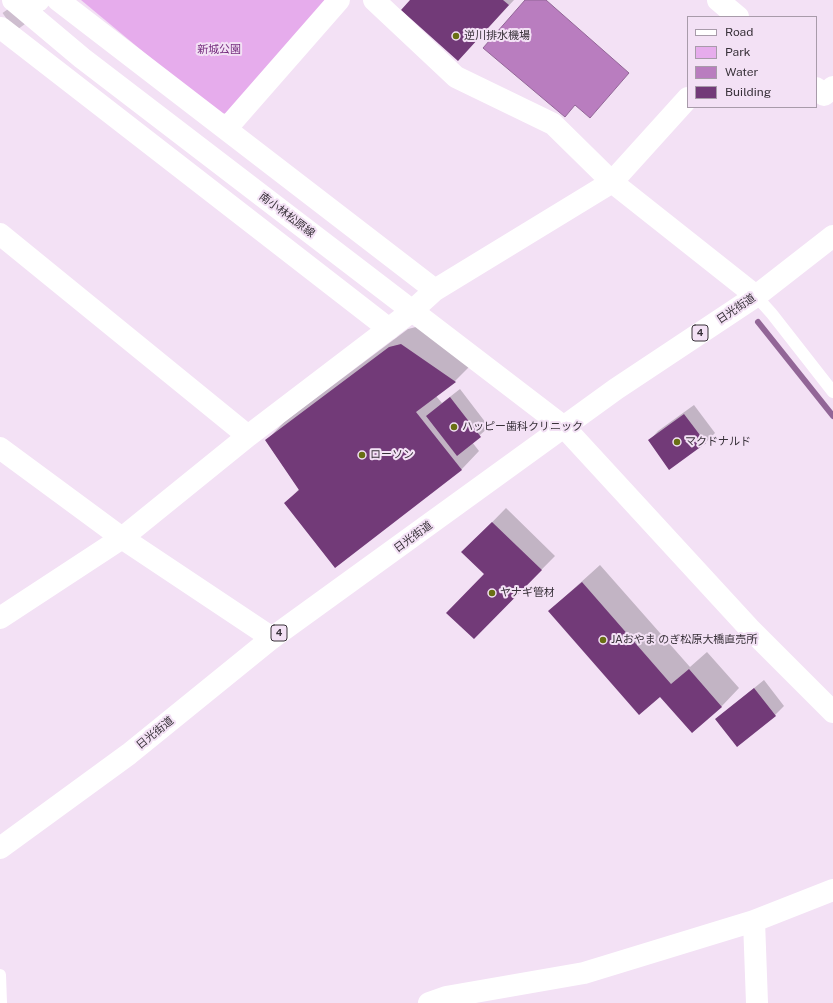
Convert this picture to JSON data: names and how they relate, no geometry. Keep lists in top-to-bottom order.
{
  "streets": {
    "main road": ["南小林松原線", "日光街道", "4"]
  },
  "crossings": [
    ["南小林松原線", "日光街道"]
  ],
  "parks": ["新城公園"],
  "places": [
    "逆川排水機場",
    "ハッピー歯科クリニック",
    "マクドナルド",
    "ローソン",
    "ヤナギ管材",
    "JAおやま のぎ松原大橋直売所"
  ],
  "legend": [
    "Road",
    "Park",
    "Water",
    "Building"
  ]
}
